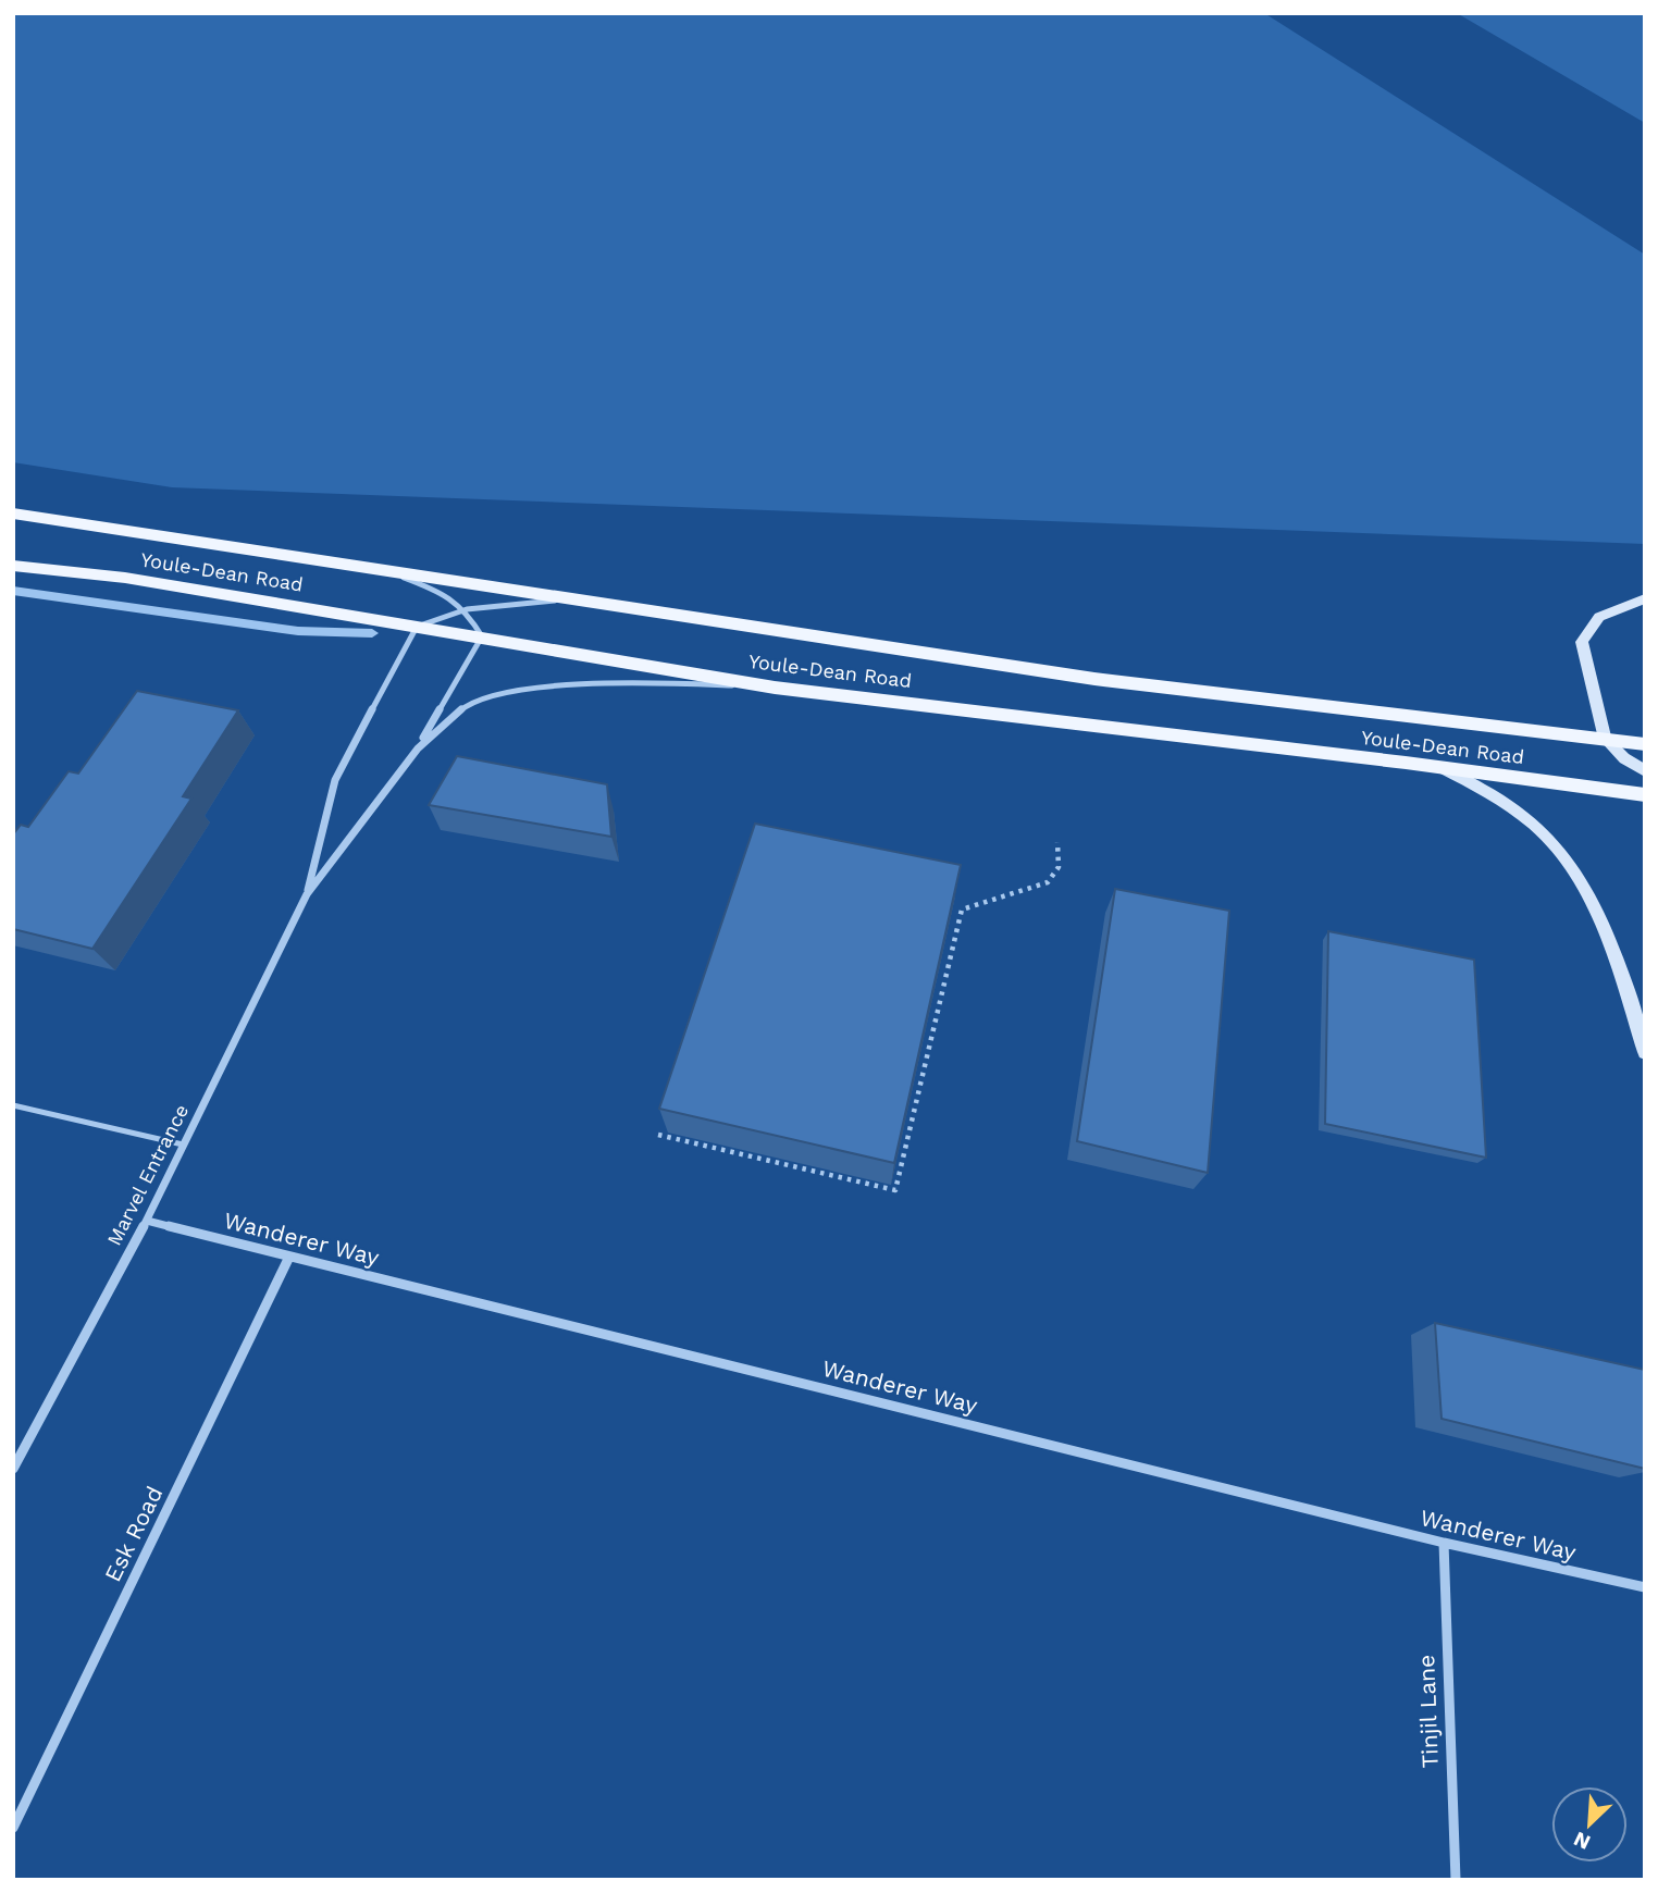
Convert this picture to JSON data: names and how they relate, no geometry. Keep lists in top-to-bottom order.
{
  "streets": {
    "main road": ["Youle-Dean Road"],
    "street": [
      "Marvel Entrance",
      "Wanderer Way",
      "Esk Road",
      "Tinjil Lane"
    ]
  },
  "crossings": [
    ["Youle-Dean Road", "Marvel Entrance"],
    ["Marvel Entrance", "Wanderer Way"],
    ["Wanderer Way", "Esk Road"],
    ["Wanderer Way", "Tinjil Lane"]
  ],
  "north": "bottom left"
}
